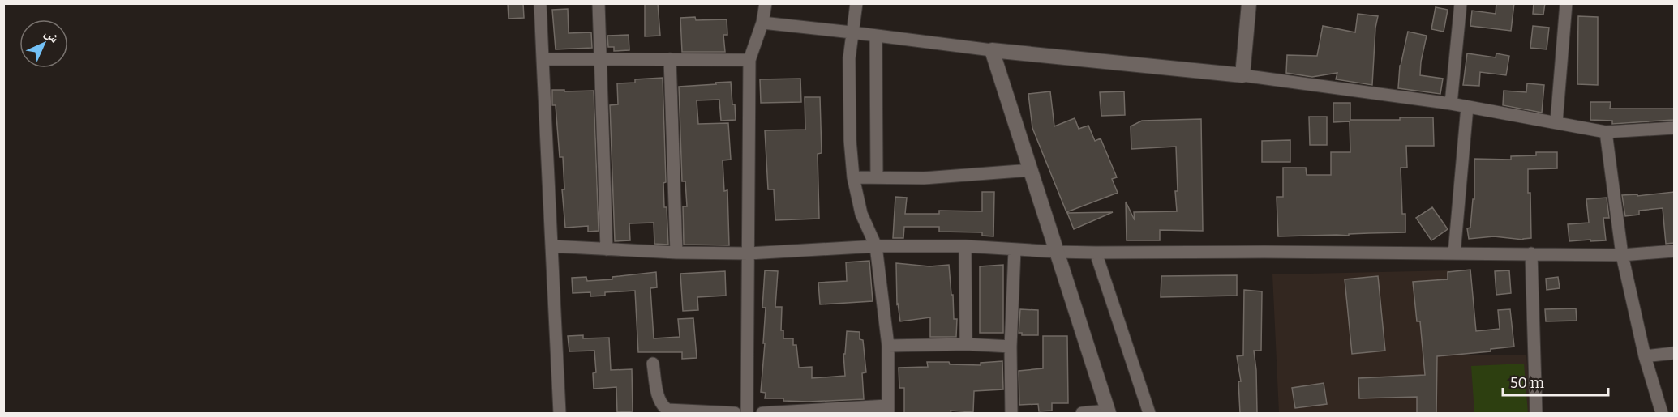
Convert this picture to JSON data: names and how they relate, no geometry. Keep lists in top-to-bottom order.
{
  "scale_bar": "50 m",
  "north": "top right"
}
